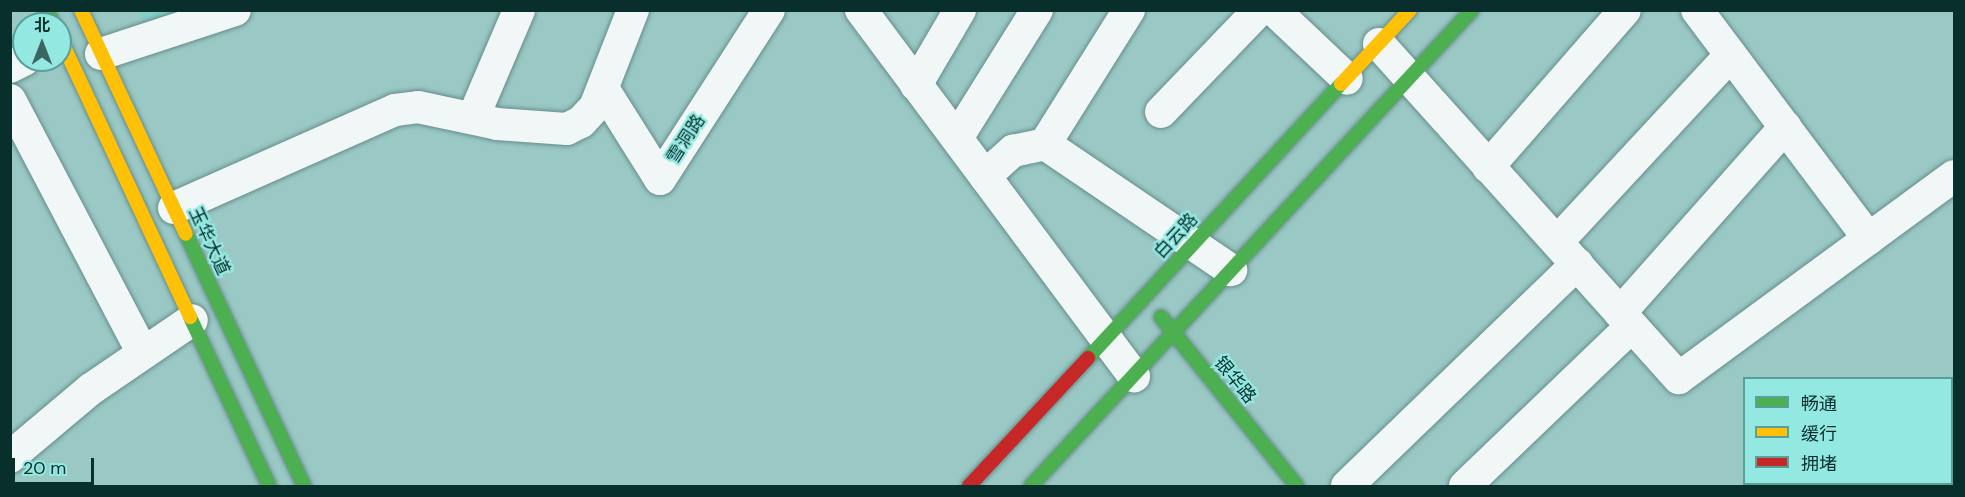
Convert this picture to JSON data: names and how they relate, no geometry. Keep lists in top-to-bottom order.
{
  "streets": {
    "main road": ["白云路", "玉华大道", "银华路"],
    "street": ["雪洞路"]
  },
  "crossings": [
    ["白云路", "银华路"]
  ],
  "legend": ["畅通", "缓行", "拥堵"],
  "scale_bar": "20 m",
  "north": "top"
}
